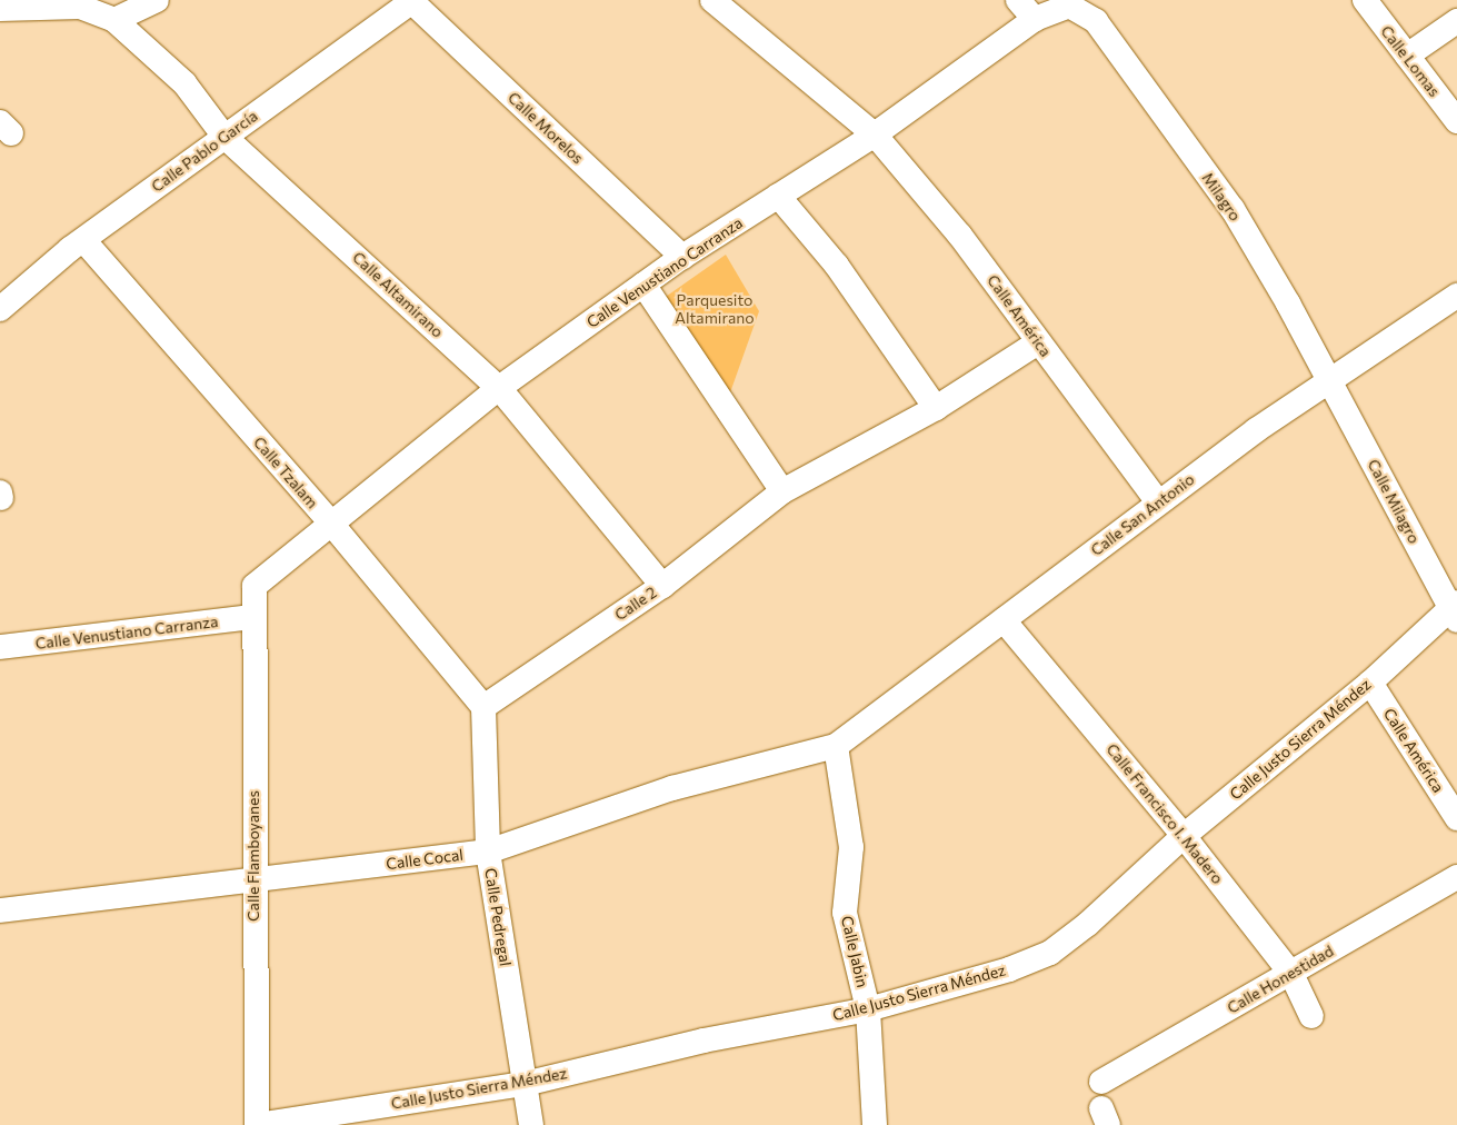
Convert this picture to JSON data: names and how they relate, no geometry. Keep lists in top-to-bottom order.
{
  "streets": {
    "street": [
      "Calle Lomas",
      "Calle Morelos",
      "Calle Pablo García",
      "Milagro",
      "Calle Venustiano Carranza",
      "Calle Altamirano",
      "Calle América",
      "Calle Tzalam",
      "Calle Milagro",
      "Calle San Antonio",
      "Calle 2",
      "Calle Justo Sierra Méndez",
      "Calle Francisco I. Madero",
      "Calle Flamboyanes",
      "Calle Cocal",
      "Calle Pedregal",
      "Calle Jabin",
      "Calle Honestidad"
    ]
  },
  "crossings": [
    ["Calle Morelos", "Calle Pablo García"],
    ["Calle Morelos", "Calle Venustiano Carranza"],
    ["Calle Pablo García", "Calle Altamirano"],
    ["Calle Pablo García", "Calle Tzalam"],
    ["Milagro", "Calle Venustiano Carranza"],
    ["Milagro", "Calle Milagro"],
    ["Milagro", "Calle San Antonio"],
    ["Calle Venustiano Carranza", "Calle Altamirano"],
    ["Calle Venustiano Carranza", "Calle América"],
    ["Calle Venustiano Carranza", "Calle Tzalam"],
    ["Calle Venustiano Carranza", "Calle Flamboyanes"],
    ["Calle Altamirano", "Calle 2"],
    ["Calle América", "Calle San Antonio"],
    ["Calle América", "Calle 2"],
    ["Calle América", "Calle Justo Sierra Méndez"],
    ["Calle Tzalam", "Calle 2"],
    ["Calle Tzalam", "Calle Pedregal"],
    ["Calle Milagro", "Calle San Antonio"],
    ["Calle Milagro", "Calle Justo Sierra Méndez"],
    ["Calle San Antonio", "Calle Francisco I. Madero"],
    ["Calle San Antonio", "Calle Cocal"],
    ["Calle San Antonio", "Calle Jabin"],
    ["Calle 2", "Calle Pedregal"],
    ["Calle Justo Sierra Méndez", "Calle Francisco I. Madero"],
    ["Calle Justo Sierra Méndez", "Calle Flamboyanes"],
    ["Calle Justo Sierra Méndez", "Calle Pedregal"],
    ["Calle Justo Sierra Méndez", "Calle Jabin"],
    ["Calle Francisco I. Madero", "Calle Honestidad"],
    ["Calle Flamboyanes", "Calle Cocal"],
    ["Calle Cocal", "Calle Pedregal"],
    ["Calle Cocal", "Calle Jabin"]
  ],
  "parks": ["Parquesito Altamirano"]
}
